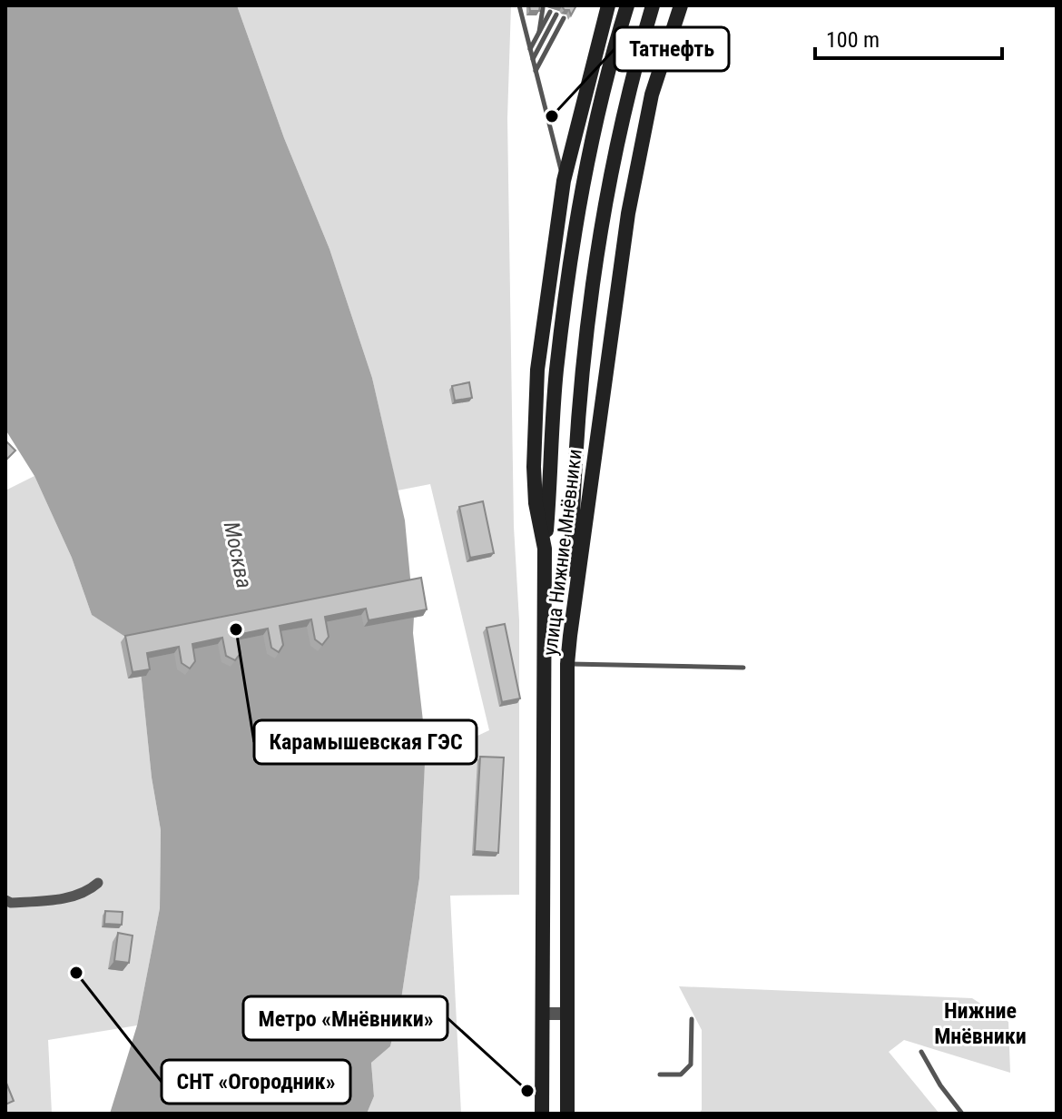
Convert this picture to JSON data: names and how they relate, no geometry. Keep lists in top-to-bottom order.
{
  "streets": {
    "main road": ["улица Нижние Мнёвники"]
  },
  "districts": ["Нижние Мнёвники"],
  "water": ["Москва"],
  "places": [
    "Татнефть",
    "Карамышевская ГЭС",
    "СНТ «Огородник»",
    "Метро «Мнёвники»"
  ],
  "scale_bar": "100 m"
}
